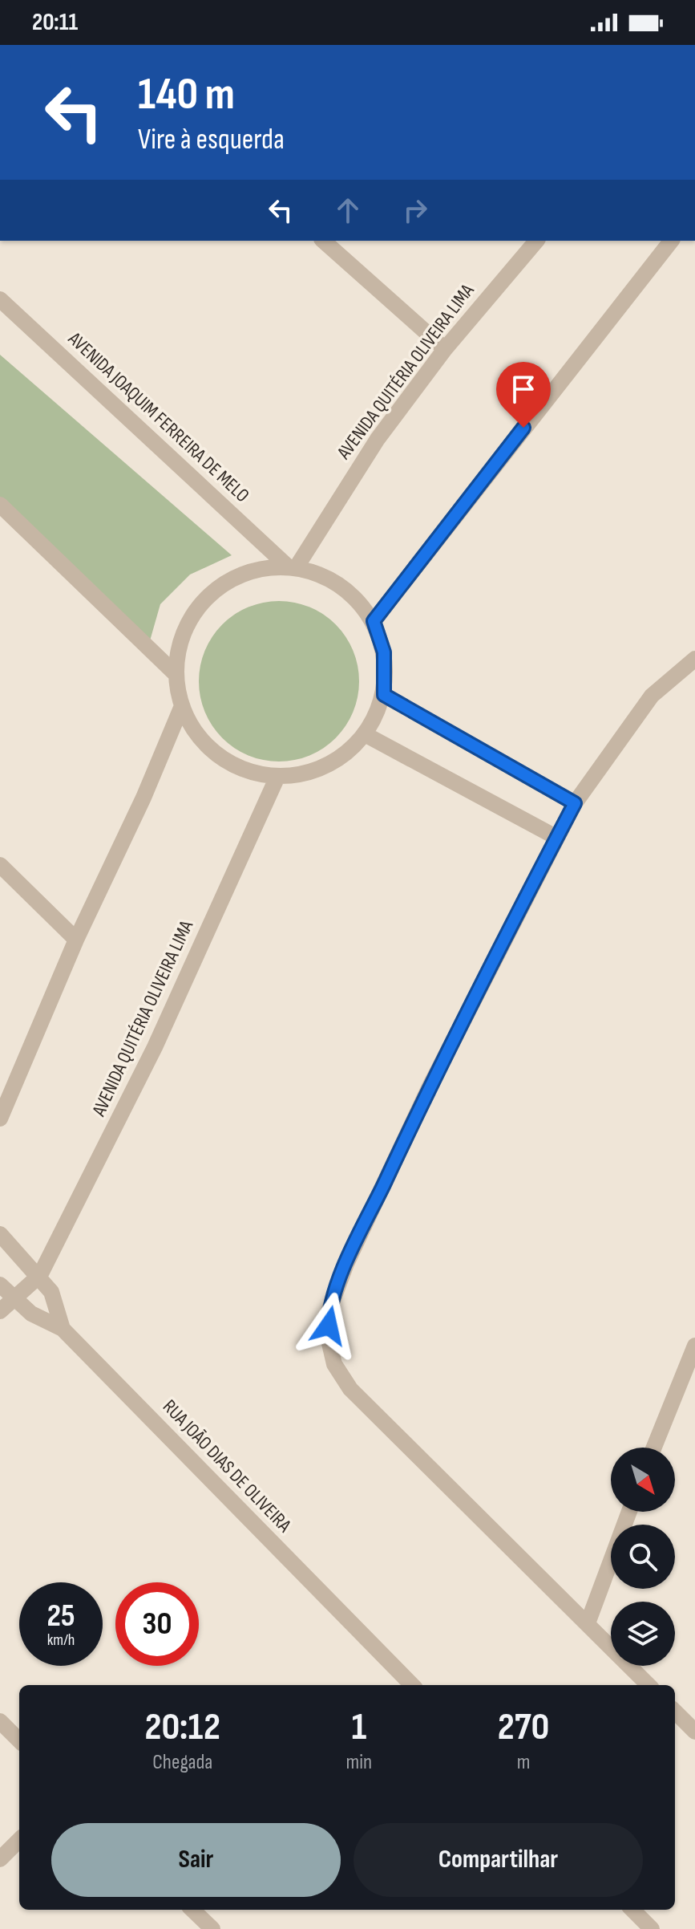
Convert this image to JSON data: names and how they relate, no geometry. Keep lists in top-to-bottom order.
{
  "streets": {
    "street": ["AVENIDA QUITÉRIA OLIVEIRA LIMA", "AVENIDA JOAQUIM FERREIRA DE MELO", "RUA JOÃO DIAS DE OLIVEIRA"]
  },
  "crossings": [
    ["AVENIDA QUITÉRIA OLIVEIRA LIMA", "AVENIDA JOAQUIM FERREIRA DE MELO"]
  ],
  "north": "bottom right",
  "page": {
    "status": "20:11",
    "turn": ["140 m", "Vire à esquerda"],
    "speed": "25 km/h",
    "limit": "30",
    "eta": [
      "20:12",
      "Chegada",
      "1",
      "min",
      "270",
      "m"
    ],
    "buttons": ["Sair", "Compartilhar"]
  }
}
